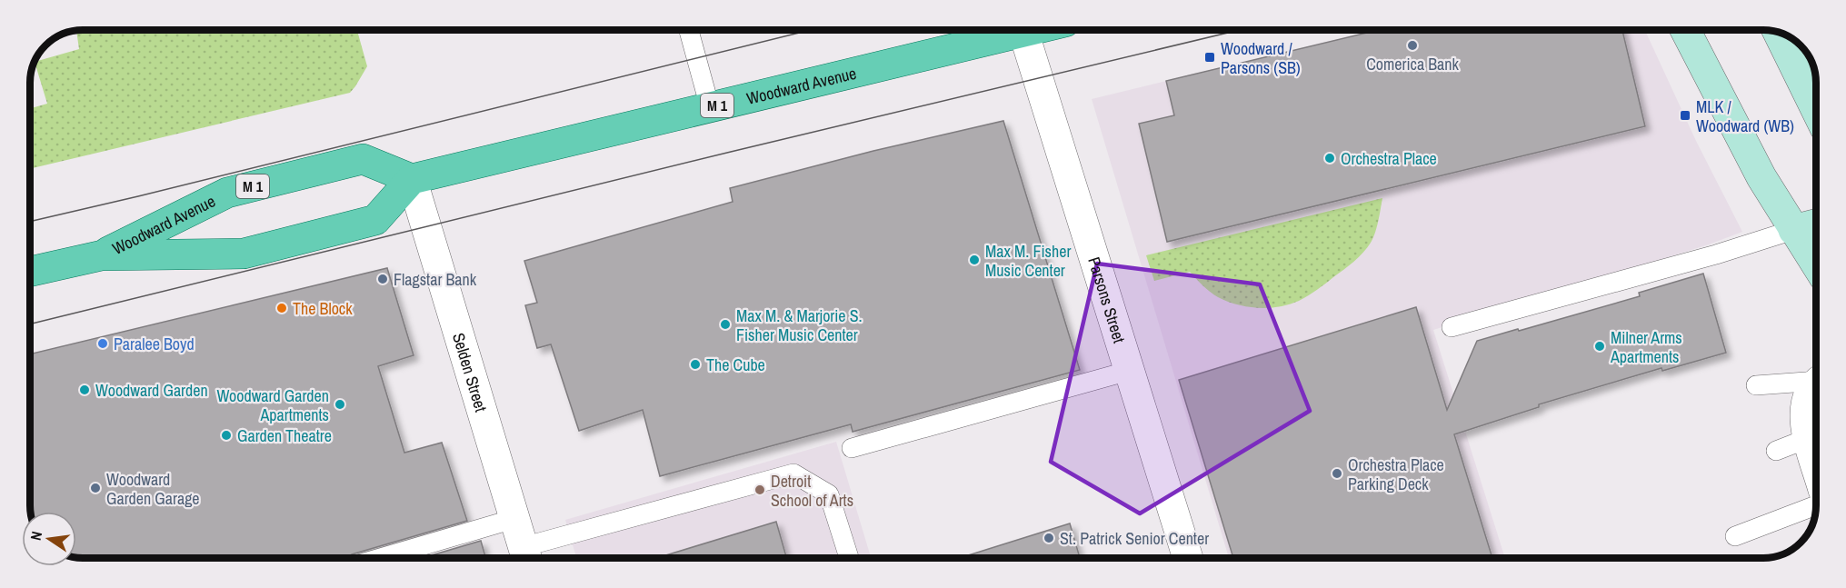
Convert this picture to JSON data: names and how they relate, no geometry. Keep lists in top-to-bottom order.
{
  "streets": {
    "main road": ["Woodward Avenue", "M 1"],
    "street": ["Parsons Street", "Selden Street"]
  },
  "crossings": [
    ["Woodward Avenue", "Parsons Street"],
    ["Woodward Avenue", "Selden Street"]
  ],
  "places": {
    "other": [
      "Comerica Bank",
      "Orchestra Place",
      "Max M. Fisher Music Center",
      "Flagstar Bank",
      "The Block",
      "Max M. & Marjorie S. Fisher Music Center",
      "Paralee Boyd",
      "Milner Arms Apartments",
      "The Cube",
      "Woodward Garden",
      "Woodward Garden Apartments",
      "Garden Theatre",
      "Orchestra Place Parking Deck",
      "Woodward Garden Garage",
      "Detroit School of Arts",
      "St. Patrick Senior Center"
    ],
    "transit": ["Woodward / Parsons (SB)", "MLK / Woodward (WB)"]
  },
  "north": "left"
}
